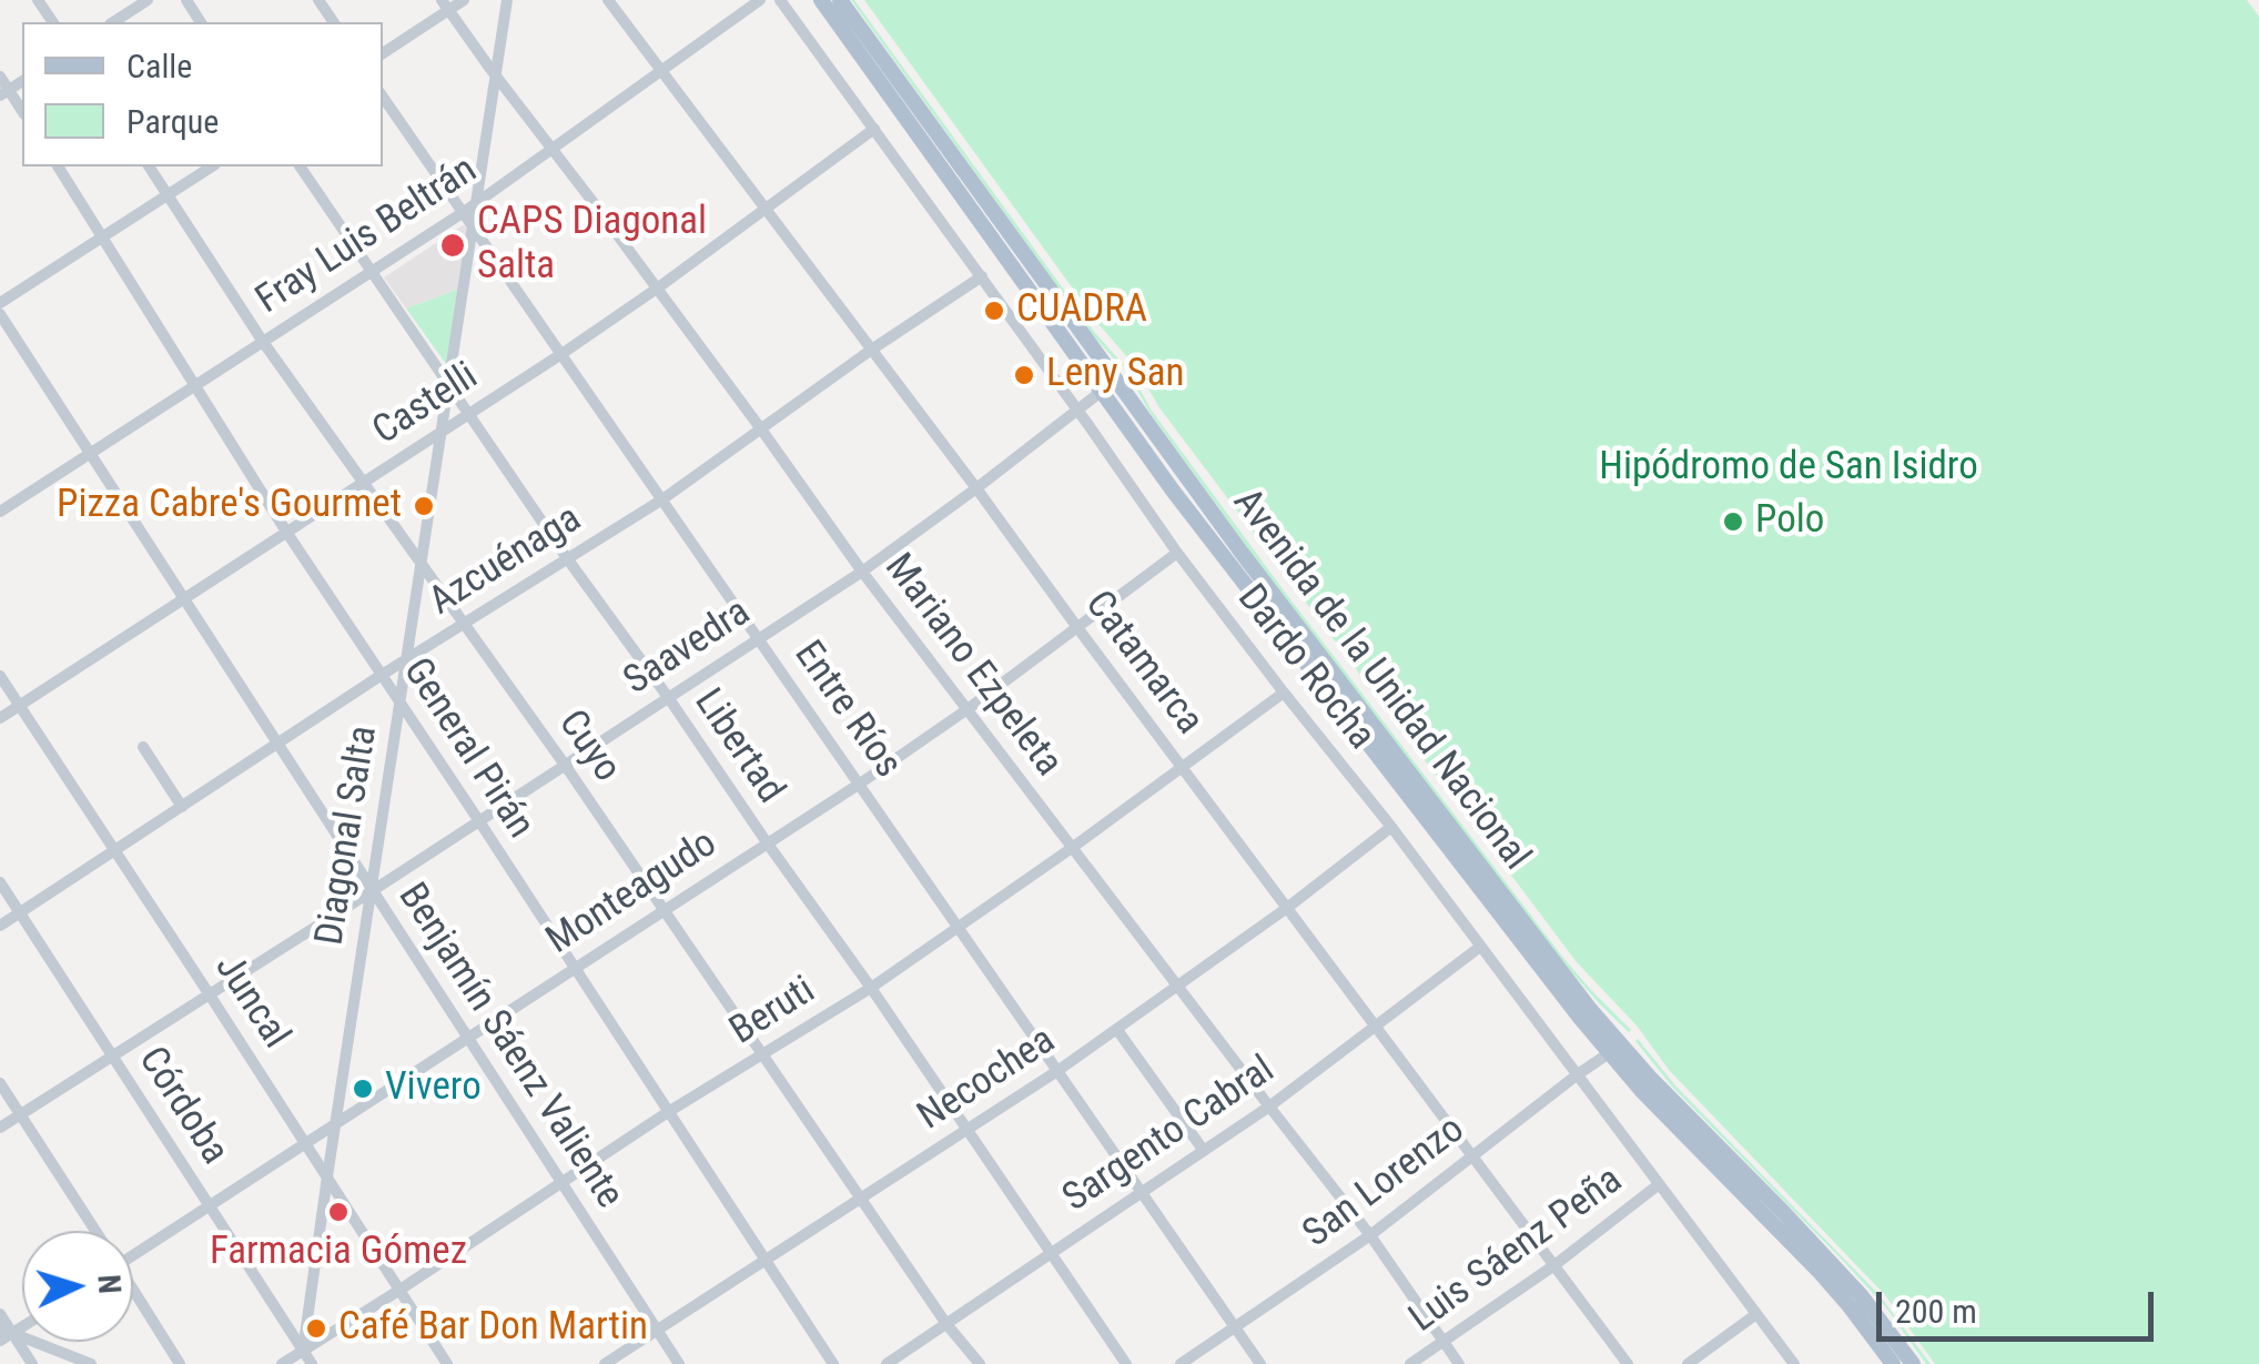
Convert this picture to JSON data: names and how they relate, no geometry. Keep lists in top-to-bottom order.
{
  "streets": {
    "main road": ["Avenida de la Unidad Nacional"],
    "street": [
      "Fray Luis Beltrán",
      "Castelli",
      "Azcuénaga",
      "Saavedra",
      "Catamarca",
      "Mariano Ezpeleta",
      "Dardo Rocha",
      "Entre Ríos",
      "Cuyo",
      "Libertad",
      "General Pirán",
      "Diagonal Salta",
      "Monteagudo",
      "Juncal",
      "Beruti",
      "Benjamín Sáenz Valiente",
      "Necochea",
      "Córdoba",
      "Sargento Cabral",
      "San Lorenzo",
      "Luis Sáenz Peña"
    ]
  },
  "crossings": [
    ["Fray Luis Beltrán", "Catamarca"],
    ["Fray Luis Beltrán", "Mariano Ezpeleta"],
    ["Fray Luis Beltrán", "Entre Ríos"],
    ["Fray Luis Beltrán", "Cuyo"],
    ["Fray Luis Beltrán", "Libertad"],
    ["Fray Luis Beltrán", "General Pirán"],
    ["Fray Luis Beltrán", "Diagonal Salta"],
    ["Fray Luis Beltrán", "Benjamín Sáenz Valiente"],
    ["Castelli", "Catamarca"],
    ["Castelli", "Mariano Ezpeleta"],
    ["Castelli", "Dardo Rocha"],
    ["Castelli", "Entre Ríos"],
    ["Castelli", "Cuyo"],
    ["Castelli", "Libertad"],
    ["Castelli", "General Pirán"],
    ["Castelli", "Diagonal Salta"],
    ["Castelli", "Juncal"],
    ["Castelli", "Benjamín Sáenz Valiente"],
    ["Azcuénaga", "Catamarca"],
    ["Azcuénaga", "Mariano Ezpeleta"],
    ["Azcuénaga", "Dardo Rocha"],
    ["Azcuénaga", "Entre Ríos"],
    ["Azcuénaga", "Cuyo"],
    ["Azcuénaga", "Libertad"],
    ["Azcuénaga", "General Pirán"],
    ["Azcuénaga", "Diagonal Salta"],
    ["Azcuénaga", "Juncal"],
    ["Azcuénaga", "Benjamín Sáenz Valiente"],
    ["Azcuénaga", "Córdoba"],
    ["Saavedra", "Catamarca"],
    ["Saavedra", "Mariano Ezpeleta"],
    ["Saavedra", "Dardo Rocha"],
    ["Saavedra", "Avenida de la Unidad Nacional"],
    ["Saavedra", "Entre Ríos"],
    ["Saavedra", "Cuyo"],
    ["Saavedra", "Libertad"],
    ["Saavedra", "General Pirán"],
    ["Saavedra", "Diagonal Salta"],
    ["Saavedra", "Juncal"],
    ["Saavedra", "Benjamín Sáenz Valiente"],
    ["Saavedra", "Córdoba"],
    ["Catamarca", "Monteagudo"],
    ["Catamarca", "Beruti"],
    ["Catamarca", "Necochea"],
    ["Catamarca", "Sargento Cabral"],
    ["Catamarca", "San Lorenzo"],
    ["Catamarca", "Luis Sáenz Peña"],
    ["Mariano Ezpeleta", "Diagonal Salta"],
    ["Mariano Ezpeleta", "Monteagudo"],
    ["Mariano Ezpeleta", "Beruti"],
    ["Mariano Ezpeleta", "Necochea"],
    ["Mariano Ezpeleta", "Sargento Cabral"],
    ["Mariano Ezpeleta", "San Lorenzo"],
    ["Mariano Ezpeleta", "Luis Sáenz Peña"],
    ["Dardo Rocha", "Monteagudo"],
    ["Dardo Rocha", "Beruti"],
    ["Dardo Rocha", "Necochea"],
    ["Dardo Rocha", "Sargento Cabral"],
    ["Dardo Rocha", "San Lorenzo"],
    ["Dardo Rocha", "Luis Sáenz Peña"],
    ["Avenida de la Unidad Nacional", "San Lorenzo"],
    ["Entre Ríos", "Diagonal Salta"],
    ["Entre Ríos", "Monteagudo"],
    ["Entre Ríos", "Beruti"],
    ["Entre Ríos", "Necochea"],
    ["Entre Ríos", "Sargento Cabral"],
    ["Entre Ríos", "San Lorenzo"],
    ["Cuyo", "Diagonal Salta"],
    ["Cuyo", "Monteagudo"],
    ["Cuyo", "Beruti"],
    ["Cuyo", "Necochea"],
    ["Cuyo", "Sargento Cabral"],
    ["Libertad", "Diagonal Salta"],
    ["Libertad", "Monteagudo"],
    ["Libertad", "Beruti"],
    ["Libertad", "Necochea"],
    ["Libertad", "Sargento Cabral"],
    ["General Pirán", "Diagonal Salta"],
    ["General Pirán", "Monteagudo"],
    ["General Pirán", "Beruti"],
    ["General Pirán", "Necochea"],
    ["Diagonal Salta", "Monteagudo"],
    ["Diagonal Salta", "Juncal"],
    ["Diagonal Salta", "Beruti"],
    ["Diagonal Salta", "Benjamín Sáenz Valiente"],
    ["Diagonal Salta", "Córdoba"],
    ["Monteagudo", "Juncal"],
    ["Monteagudo", "Benjamín Sáenz Valiente"],
    ["Monteagudo", "Córdoba"],
    ["Juncal", "Beruti"],
    ["Beruti", "Benjamín Sáenz Valiente"],
    ["Beruti", "Córdoba"],
    ["Benjamín Sáenz Valiente", "Necochea"]
  ],
  "parks": ["Hipódromo de San Isidro"],
  "places": [
    "CAPS Diagonal Salta",
    "CUADRA",
    "Leny San",
    "Pizza Cabre's Gourmet",
    "Polo",
    "Vivero",
    "Farmacia Gómez",
    "Café Bar Don Martin"
  ],
  "legend": ["Calle", "Parque"],
  "scale_bar": "200 m",
  "north": "right"
}
